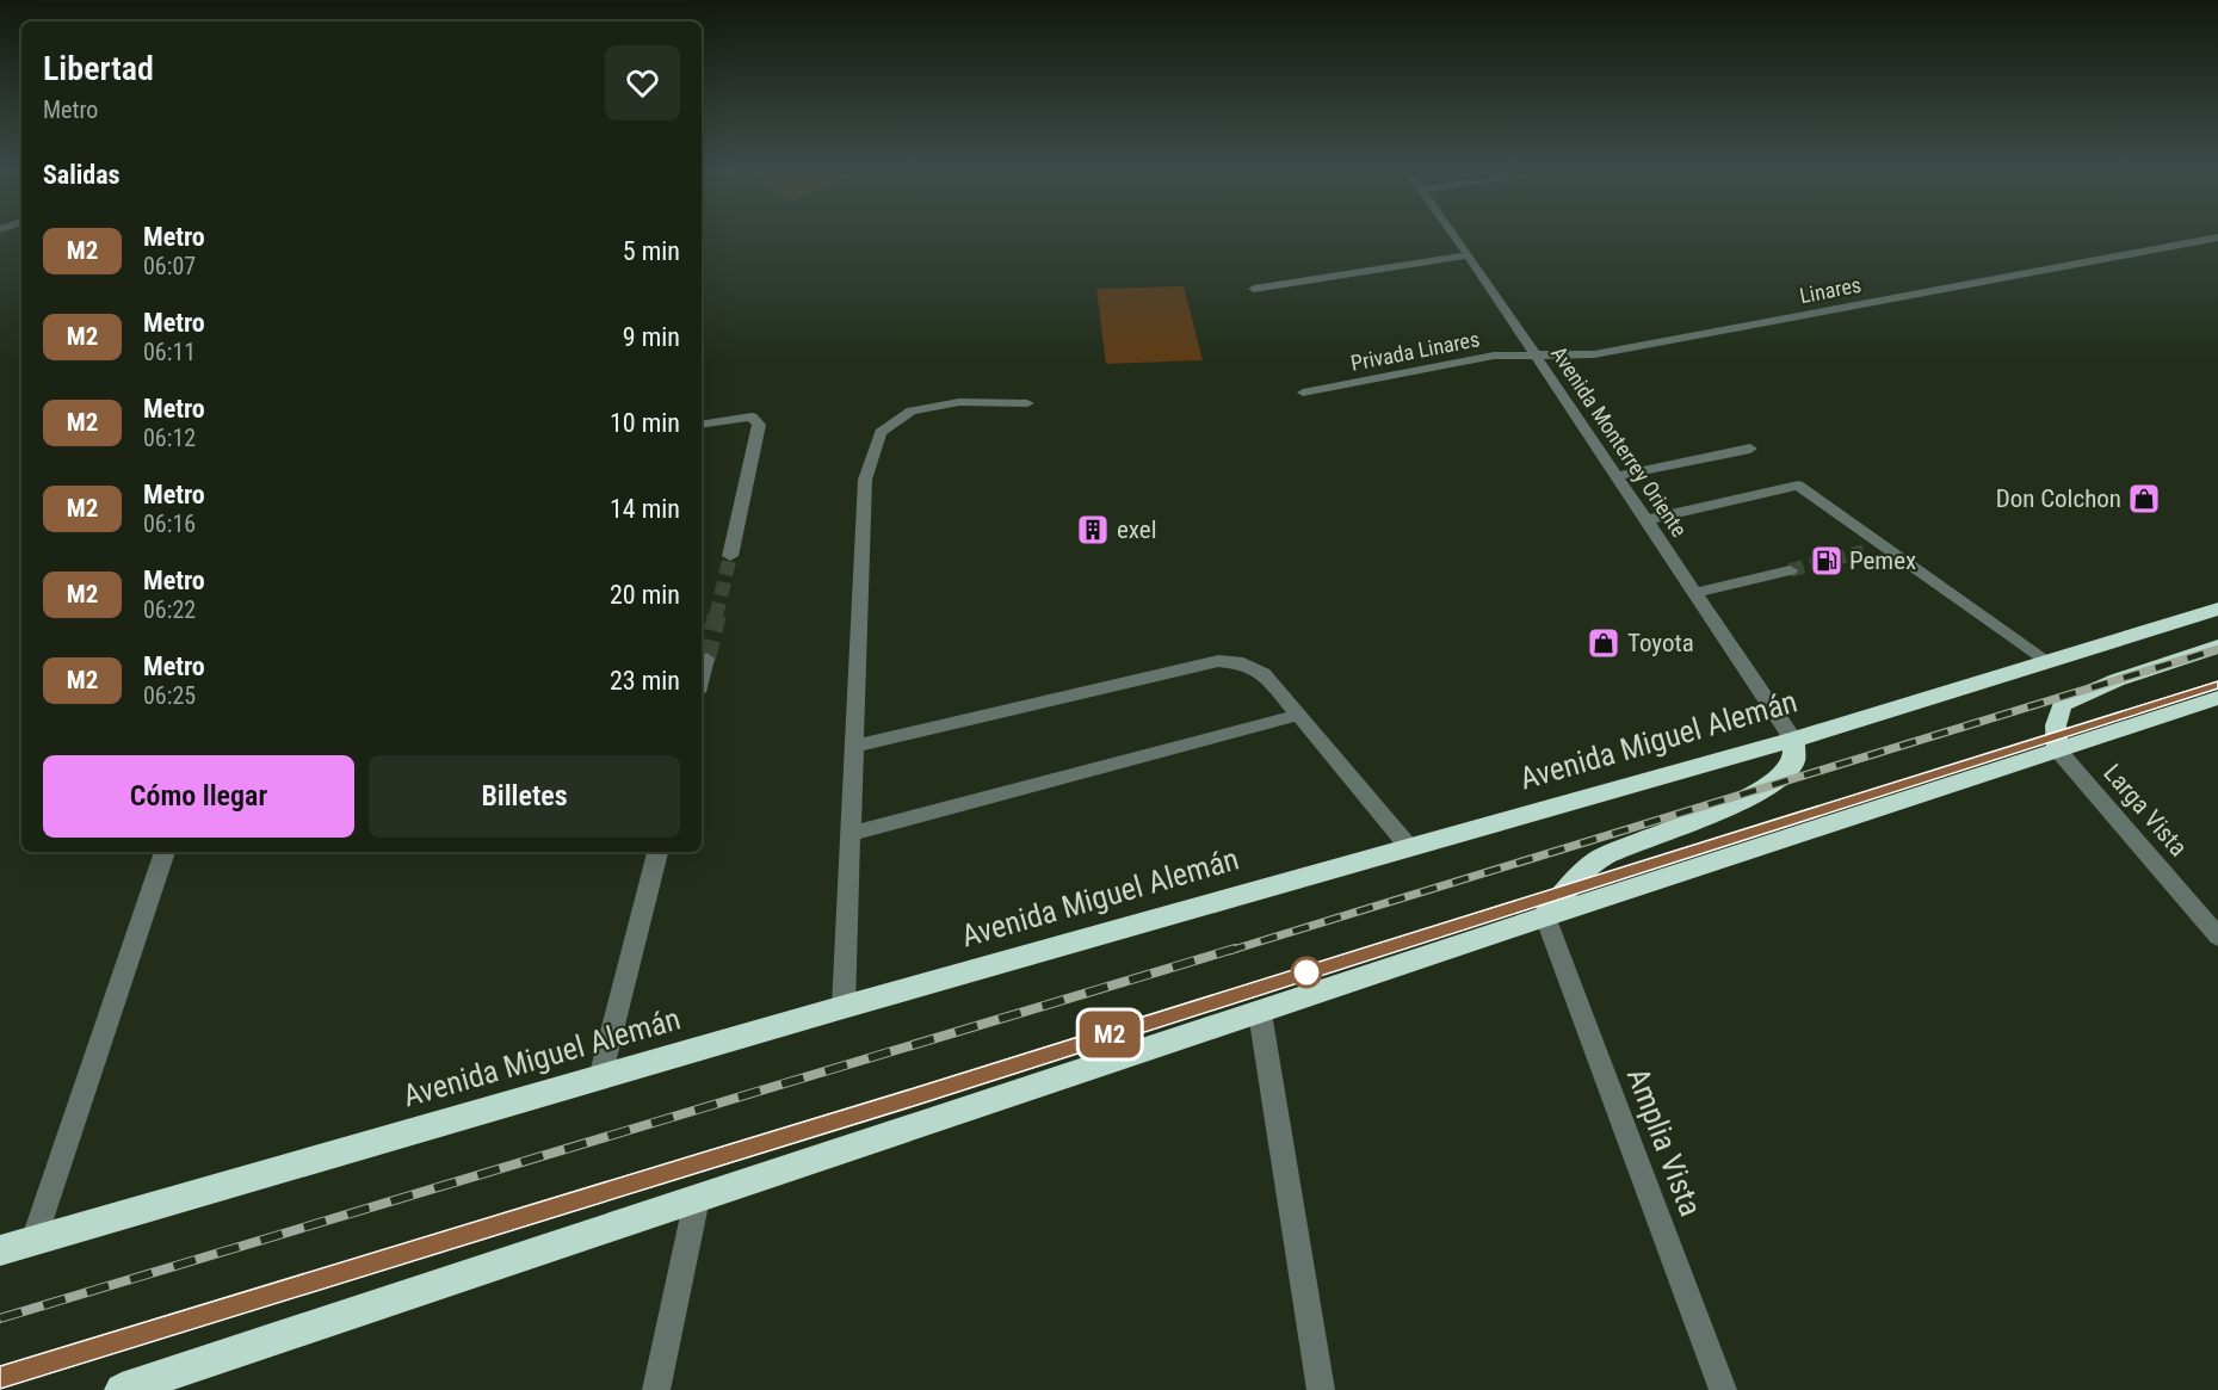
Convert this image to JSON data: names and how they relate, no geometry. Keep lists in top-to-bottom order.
{
  "streets": {
    "highway": ["Avenida Miguel Alemán"],
    "street": [
      "Linares",
      "Privada Linares",
      "Avenida Monterrey Oriente",
      "Larga Vista",
      "Amplia Vista"
    ]
  },
  "crossings": [
    ["Linares", "Privada Linares"],
    ["Linares", "Avenida Monterrey Oriente"],
    ["Privada Linares", "Avenida Monterrey Oriente"],
    ["Avenida Monterrey Oriente", "Avenida Miguel Alemán"]
  ],
  "places": {
    "shop": ["Don Colchon", "Toyota"],
    "building": ["exel"],
    "fuel station": ["Pemex"]
  },
  "lines": ["metro line M2"],
  "page": {
    "on_map": "M2",
    "heading": [
      ["Libertad", "Metro"],
      "Salidas"
    ],
    "list": [
      {
        "mark": "M2",
        "name": "Metro",
        "note": "06:07",
        "value": "5 min"
      },
      {
        "mark": "M2",
        "name": "Metro",
        "note": "06:11",
        "value": "9 min"
      },
      {
        "mark": "M2",
        "name": "Metro",
        "note": "06:12",
        "value": "10 min"
      },
      {
        "mark": "M2",
        "name": "Metro",
        "note": "06:16",
        "value": "14 min"
      },
      {
        "mark": "M2",
        "name": "Metro",
        "note": "06:22",
        "value": "20 min"
      },
      {
        "mark": "M2",
        "name": "Metro",
        "note": "06:25",
        "value": "23 min"
      }
    ],
    "buttons": ["Cómo llegar", "Billetes"]
  }
}
